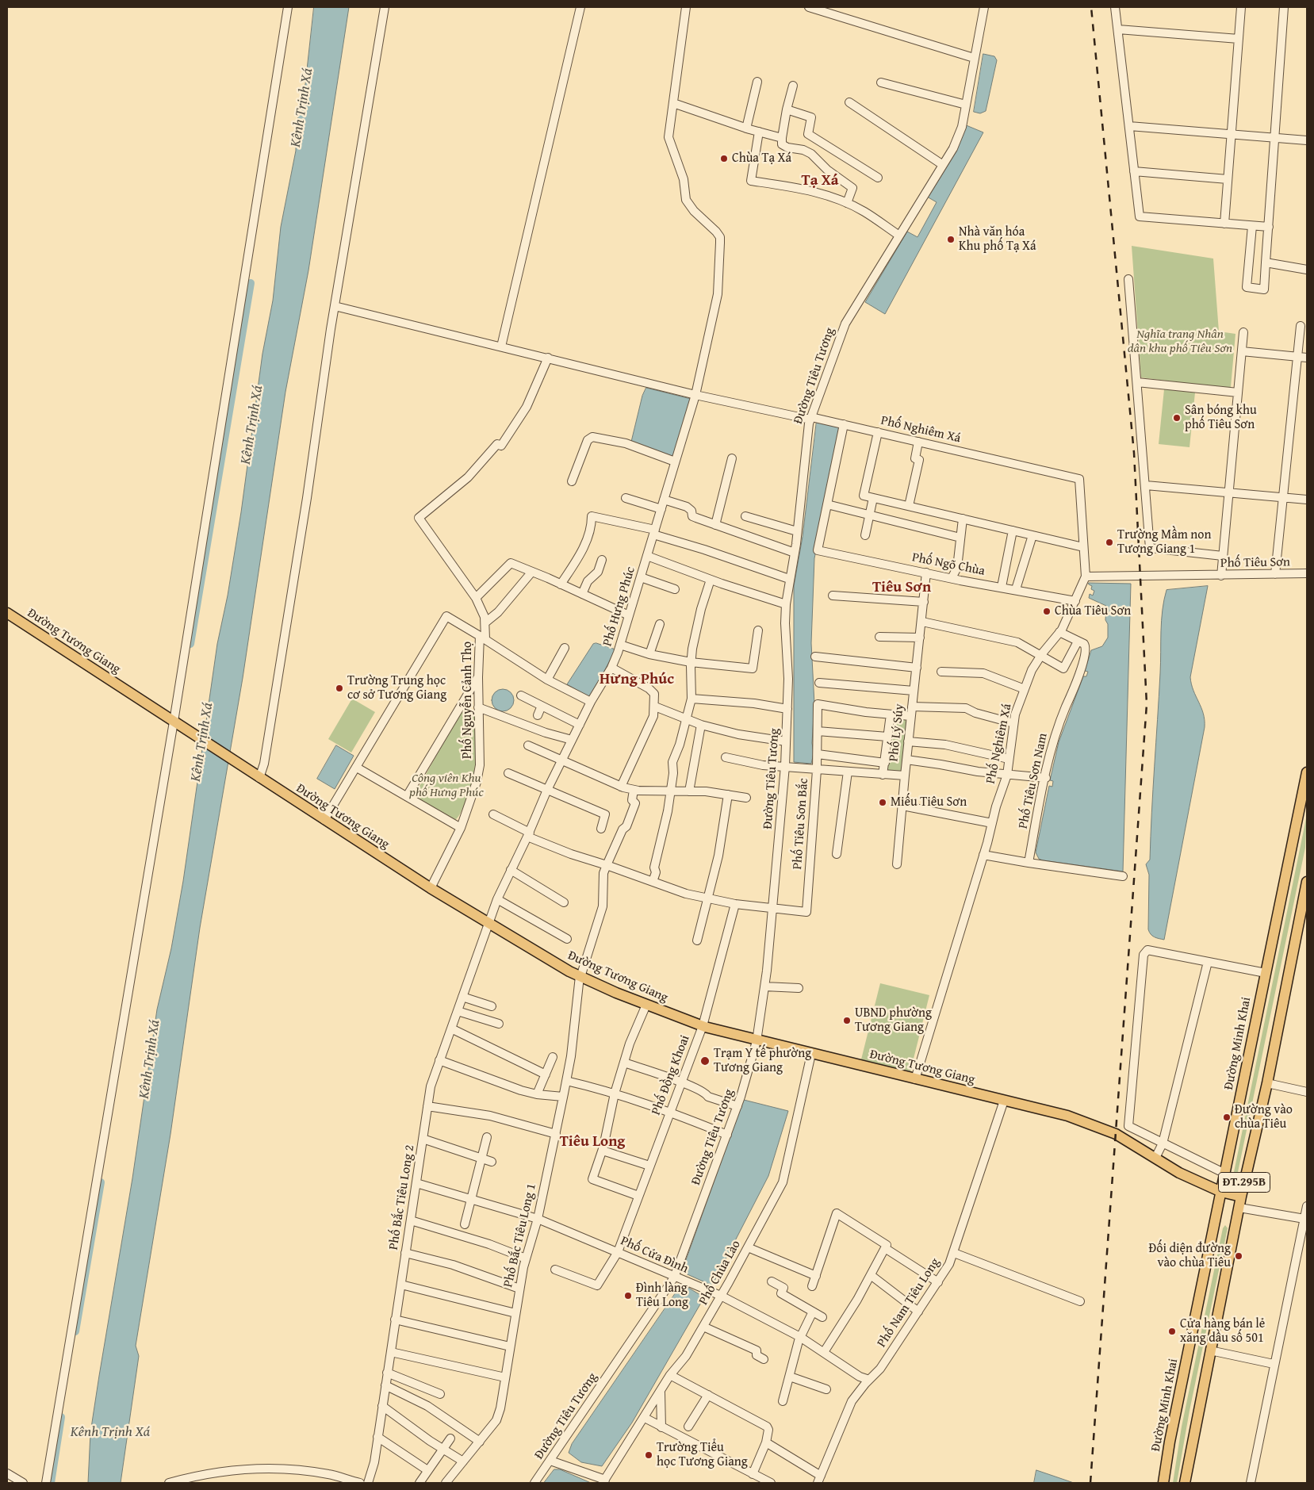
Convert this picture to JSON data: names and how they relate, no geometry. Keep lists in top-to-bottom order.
{
  "streets": {
    "main road": ["Đường Tương Giang", "Đường Minh Khai", "ĐT.295B"],
    "street": [
      "Đường Tiêu Tương",
      "Phố Nghiêm Xá",
      "Phố Tiêu Sơn",
      "Phố Ngõ Chùa",
      "Phố Hưng Phúc",
      "Phố Nguyễn Cảnh Thọ",
      "Phố Lý Súy",
      "Phố Tiêu Sơn Nam",
      "Phố Tiêu Sơn Bắc",
      "Phố Đồng Khoai",
      "Phố Bắc Tiêu Long 2",
      "Phố Bắc Tiêu Long 1",
      "Phố Cửa Đình",
      "Phố Chùa Lào",
      "Phố Nam Tiêu Long"
    ]
  },
  "crossings": [
    ["Đường Tiêu Tương", "Phố Nghiêm Xá"],
    ["Đường Tiêu Tương", "Đường Tương Giang"],
    ["Đường Tiêu Tương", "Phố Lý Súy"],
    ["Đường Tiêu Tương", "Phố Tiêu Sơn Bắc"],
    ["Đường Tiêu Tương", "Phố Cửa Đình"],
    ["Phố Nghiêm Xá", "Phố Tiêu Sơn"],
    ["Phố Nghiêm Xá", "Phố Ngõ Chùa"],
    ["Phố Nghiêm Xá", "Đường Tương Giang"],
    ["Phố Ngõ Chùa", "Phố Lý Súy"],
    ["Phố Hưng Phúc", "Đường Tương Giang"],
    ["Phố Hưng Phúc", "Phố Bắc Tiêu Long 2"],
    ["Đường Tương Giang", "Phố Nguyễn Cảnh Thọ"],
    ["Đường Tương Giang", "Đường Minh Khai"],
    ["Đường Tương Giang", "Phố Đồng Khoai"],
    ["Đường Tương Giang", "ĐT.295B"],
    ["Đường Tương Giang", "Phố Bắc Tiêu Long 2"],
    ["Đường Tương Giang", "Phố Bắc Tiêu Long 1"],
    ["Đường Tương Giang", "Phố Chùa Lào"],
    ["Đường Tương Giang", "Phố Nam Tiêu Long"],
    ["Phố Lý Súy", "Phố Tiêu Sơn Bắc"],
    ["Phố Đồng Khoai", "Phố Cửa Đình"],
    ["Phố Bắc Tiêu Long 2", "Phố Cửa Đình"],
    ["Phố Bắc Tiêu Long 1", "Phố Cửa Đình"],
    ["Phố Cửa Đình", "Phố Chùa Lào"],
    ["Phố Cửa Đình", "Phố Nam Tiêu Long"]
  ],
  "districts": [
    "Tạ Xá",
    "Tiêu Sơn",
    "Hưng Phúc",
    "Tiêu Long"
  ],
  "water": ["Kênh Trịnh Xá"],
  "parks": ["Nghĩa trang Nhân dân khu phố Tiêu Sơn", "Công viên Khu phố Hưng Phúc"],
  "places": [
    "Chùa Tạ Xá",
    "Nhà văn hóa Khu phố Tạ Xá",
    "Sân bóng khu phố Tiêu Sơn",
    "Trường Mầm non Tương Giang 1",
    "Chùa Tiêu Sơn",
    "Trường Trung học cơ sở Tương Giang",
    "Miếu Tiêu Sơn",
    "UBND phường Tương Giang",
    "Trạm Y tế phường Tương Giang",
    "Đường vào chùa Tiêu",
    "Đối diện đường vào chùa Tiêu",
    "Đình làng Tiêu Long",
    "Cửa hàng bán lẻ xăng dầu số 501",
    "Trường Tiểu học Tương Giang"
  ]
}
